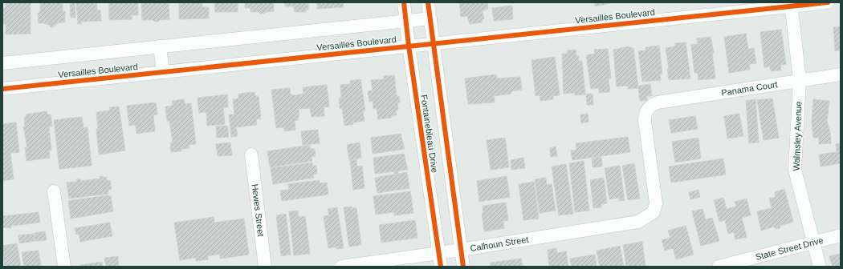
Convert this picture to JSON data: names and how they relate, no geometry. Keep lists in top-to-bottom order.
{
  "streets": {
    "street": [
      "Versailles Boulevard",
      "Panama Court",
      "Fontainebleau Drive",
      "Walmsley Avenue",
      "Hewes Street",
      "Calhoun Street",
      "State Street Drive"
    ]
  },
  "crossings": [
    ["Versailles Boulevard", "Fontainebleau Drive"],
    ["Versailles Boulevard", "Walmsley Avenue"],
    ["Panama Court", "Walmsley Avenue"],
    ["Panama Court", "Calhoun Street"],
    ["Fontainebleau Drive", "Calhoun Street"],
    ["Walmsley Avenue", "State Street Drive"]
  ]
}
